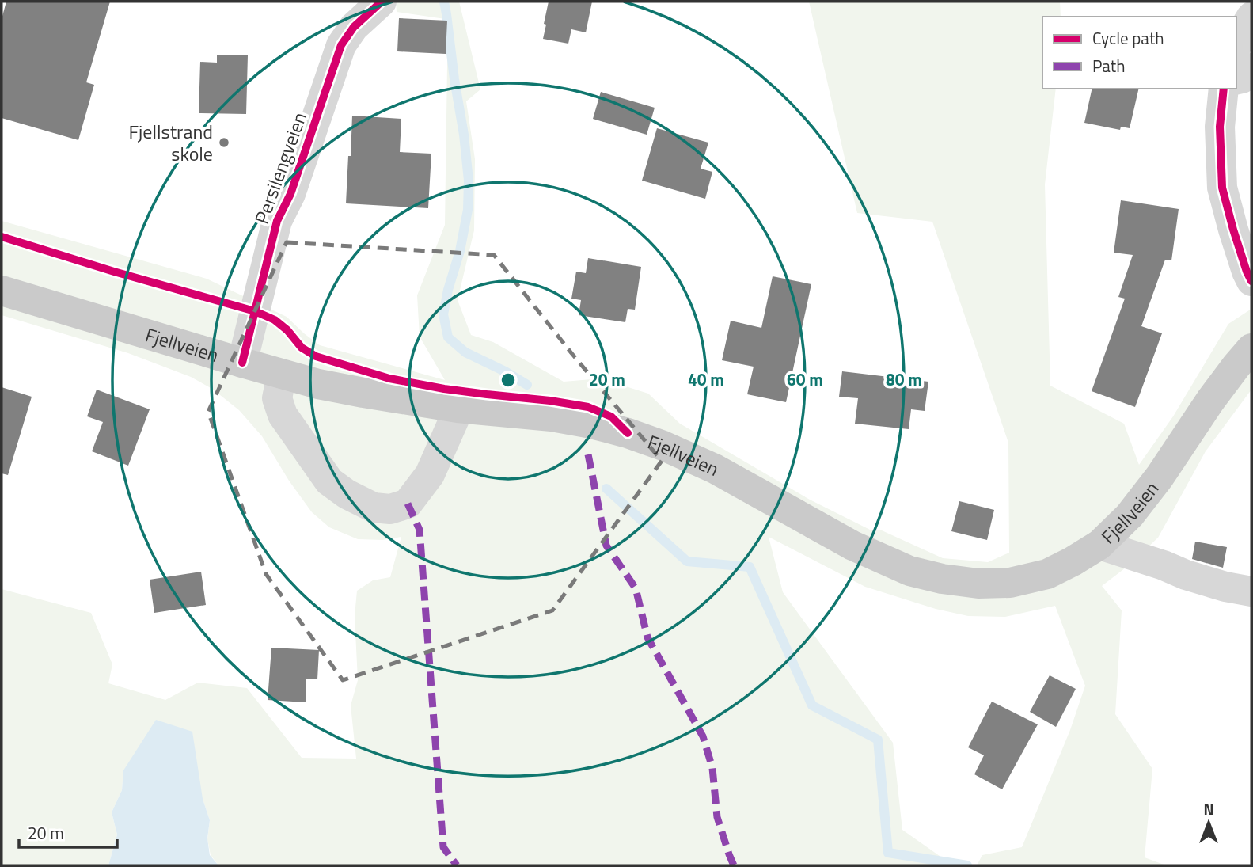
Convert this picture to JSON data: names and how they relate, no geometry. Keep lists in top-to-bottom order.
{
  "streets": {
    "main road": ["Fjellveien"],
    "street": ["Persilengveien"]
  },
  "crossings": [
    ["Persilengveien", "Fjellveien"]
  ],
  "places": ["Fjellstrand skole"],
  "legend": ["Cycle path", "Path"],
  "scale_bar": "20 m",
  "north": "top",
  "rings": [
    "20 m",
    "40 m",
    "60 m",
    "80 m"
  ]
}
